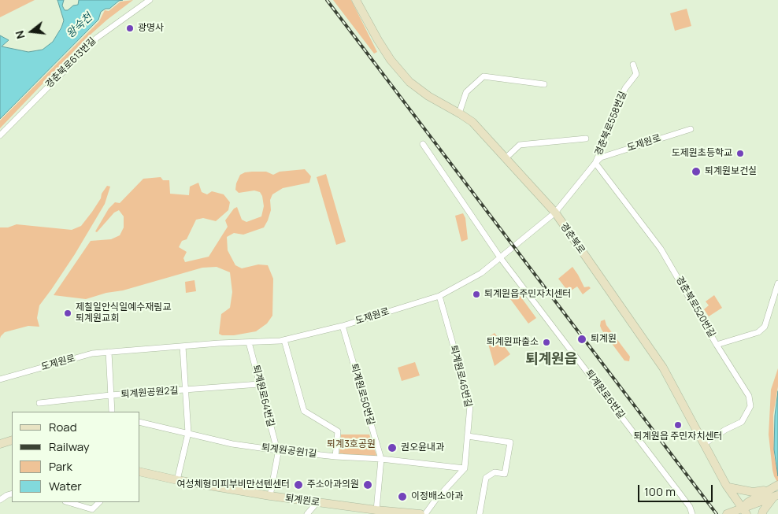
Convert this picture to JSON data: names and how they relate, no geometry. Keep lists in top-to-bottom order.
{
  "streets": {
    "street": [
      "경춘북로613번길",
      "경춘북로558번길",
      "도제원로",
      "경춘북로",
      "경춘북로520번길",
      "퇴계원로46번길",
      "퇴계원공원2길",
      "퇴계원로50번길",
      "퇴계원로6번길",
      "퇴계원로64번길",
      "퇴계원공원1길",
      "퇴계원로"
    ]
  },
  "crossings": [
    ["경춘북로558번길", "도제원로"],
    ["경춘북로558번길", "경춘북로520번길"],
    ["도제원로", "경춘북로"],
    ["도제원로", "경춘북로520번길"],
    ["도제원로", "퇴계원로46번길"],
    ["도제원로", "퇴계원로50번길"],
    ["도제원로", "퇴계원로6번길"],
    ["도제원로", "퇴계원로64번길"],
    ["경춘북로", "경춘북로520번길"],
    ["퇴계원로46번길", "퇴계원공원1길"],
    ["퇴계원공원2길", "퇴계원로64번길"],
    ["퇴계원로50번길", "퇴계원공원1길"],
    ["퇴계원로50번길", "퇴계원로"],
    ["퇴계원로64번길", "퇴계원공원1길"],
    ["퇴계원로64번길", "퇴계원로"]
  ],
  "districts": ["퇴계원읍"],
  "water": ["왕숙천"],
  "parks": ["퇴계3호공원"],
  "places": [
    "광명사",
    "도제원초등학교",
    "퇴계원보건실",
    "퇴계원읍주민자치센터",
    "제칠일안식일예수재림교 퇴계원교회",
    "퇴계원",
    "퇴계원파출소",
    "퇴계원읍 주민자치센터",
    "권오윤내과",
    "여성체형미피부비만선텐센터",
    "주소아과의원",
    "이정배소아과"
  ],
  "legend": [
    "Road",
    "Railway",
    "Park",
    "Water"
  ],
  "scale_bar": "100 m",
  "north": "left"
}
